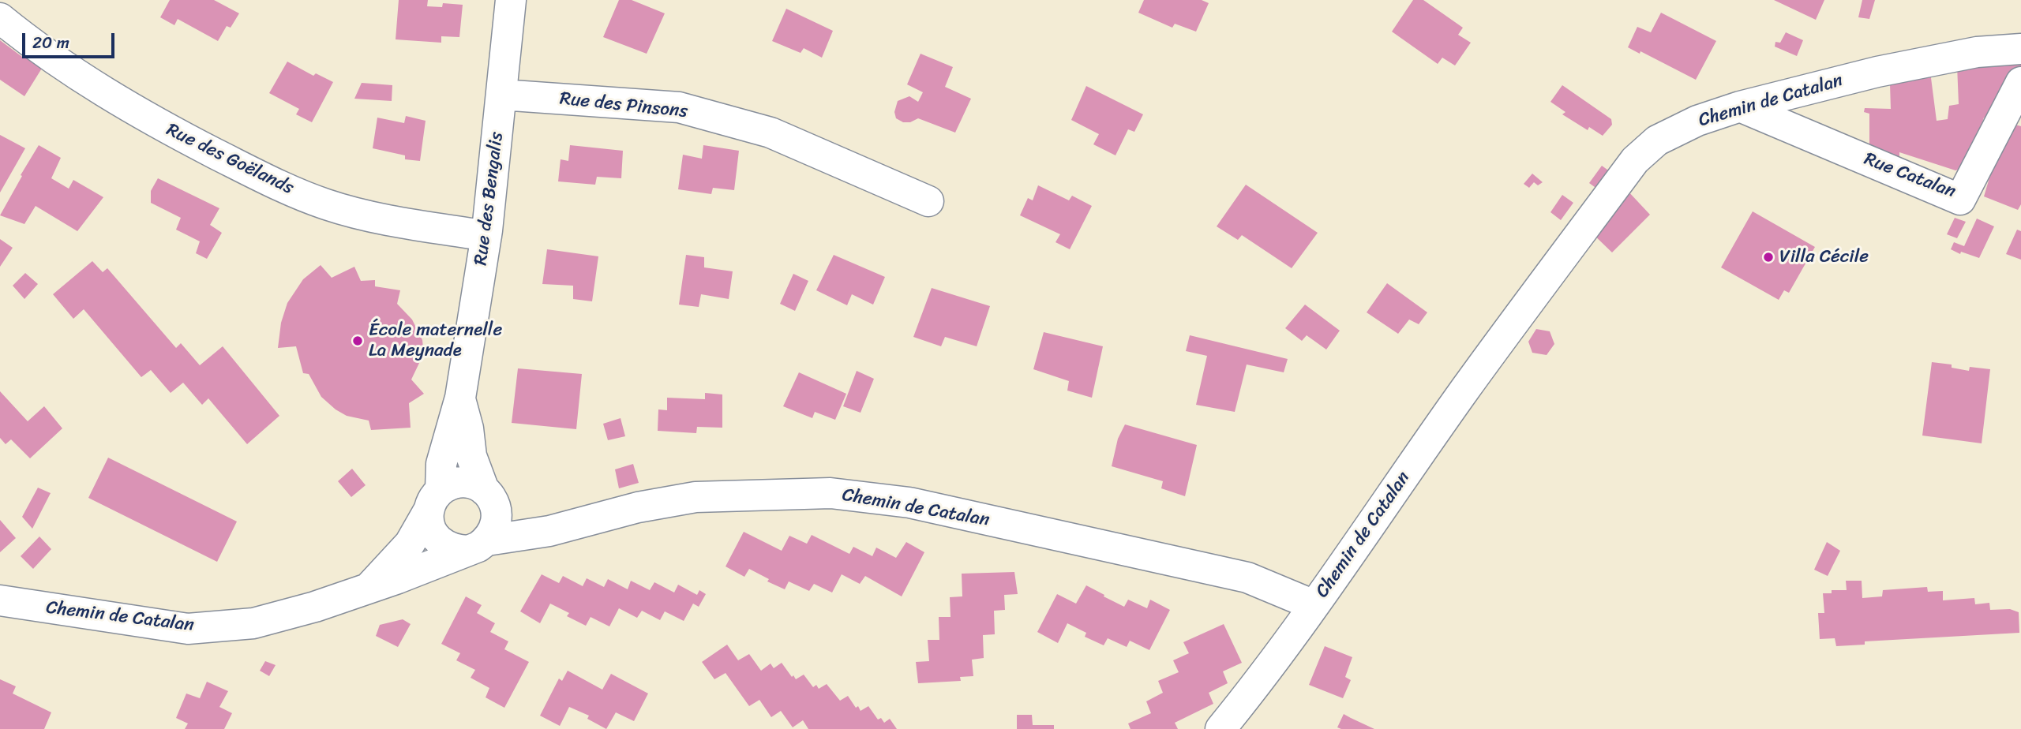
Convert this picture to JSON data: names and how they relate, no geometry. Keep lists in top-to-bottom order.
{
  "streets": {
    "street": [
      "Chemin de Catalan",
      "Rue des Pinsons",
      "Rue des Goëlands",
      "Rue Catalan",
      "Rue des Bengalis"
    ]
  },
  "crossings": [
    ["Chemin de Catalan", "Rue Catalan"],
    ["Chemin de Catalan", "Rue des Bengalis"],
    ["Rue des Pinsons", "Rue des Bengalis"],
    ["Rue des Goëlands", "Rue des Bengalis"]
  ],
  "places": ["Villa Cécile", "École maternelle La Meynade"],
  "scale_bar": "20 m"
}
